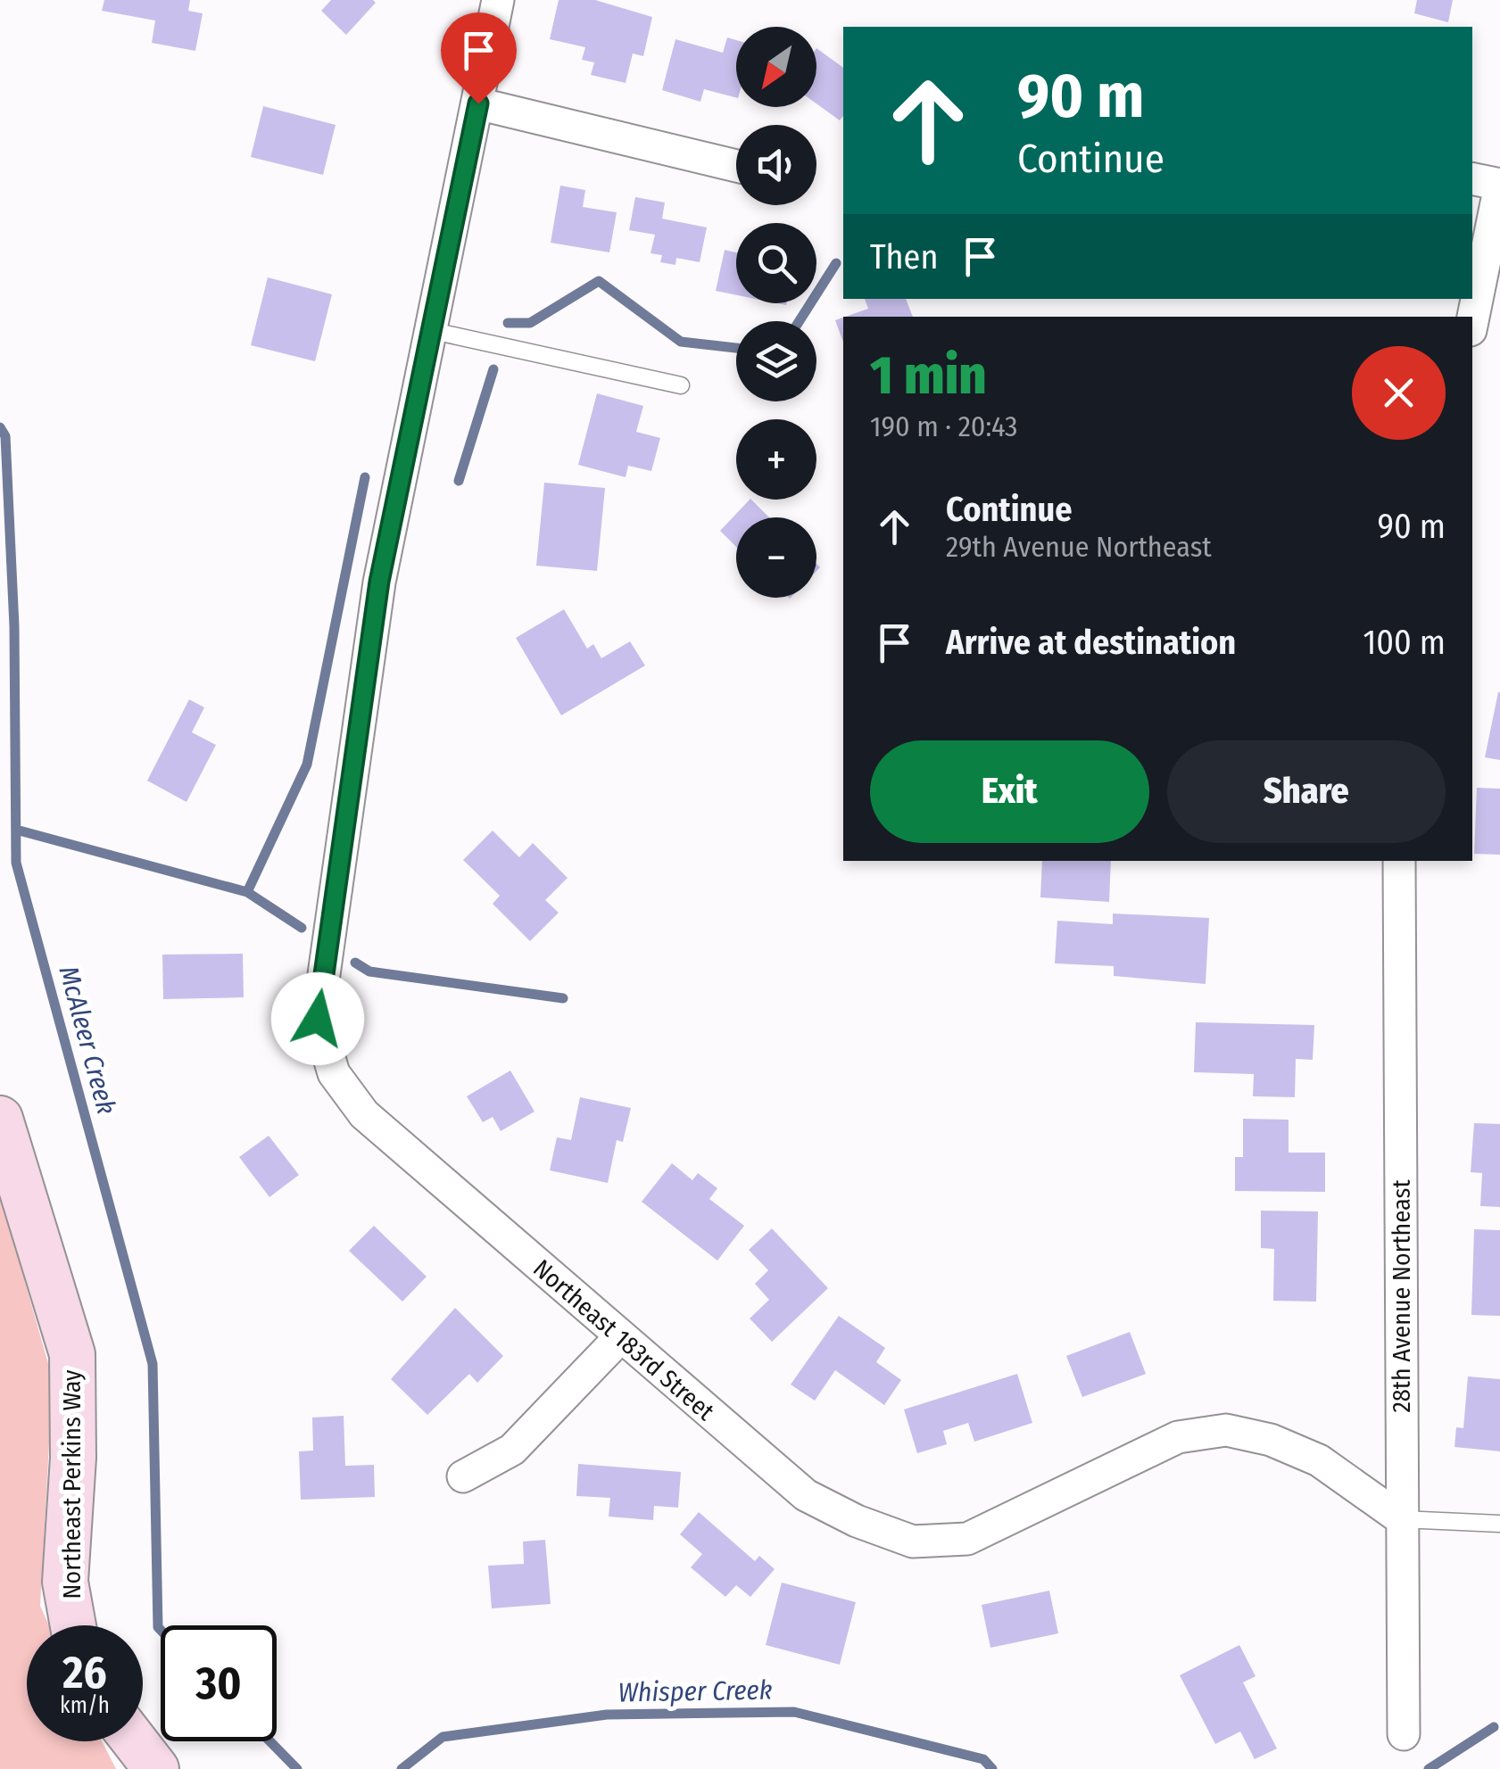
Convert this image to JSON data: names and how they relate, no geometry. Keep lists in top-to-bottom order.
{
  "streets": {
    "street": ["28th Avenue Northeast", "Northeast 183rd Street", "Northeast Perkins Way"]
  },
  "crossings": [
    ["28th Avenue Northeast", "Northeast 183rd Street"]
  ],
  "water": ["McAleer Creek", "Whisper Creek"],
  "north": "bottom left",
  "page": {
    "map_buttons": ["+", "−"],
    "turn": ["90 m", "Continue"],
    "then": "Then",
    "heading": ["1 min", "190 m · 20:43"],
    "list": [
      {
        "name": "Continue",
        "note": "29th Avenue Northeast",
        "value": "90 m"
      },
      {
        "name": "Arrive at destination",
        "value": "100 m"
      }
    ],
    "buttons": ["Exit", "Share"],
    "speed": "26 km/h",
    "limit": "30"
  }
}
